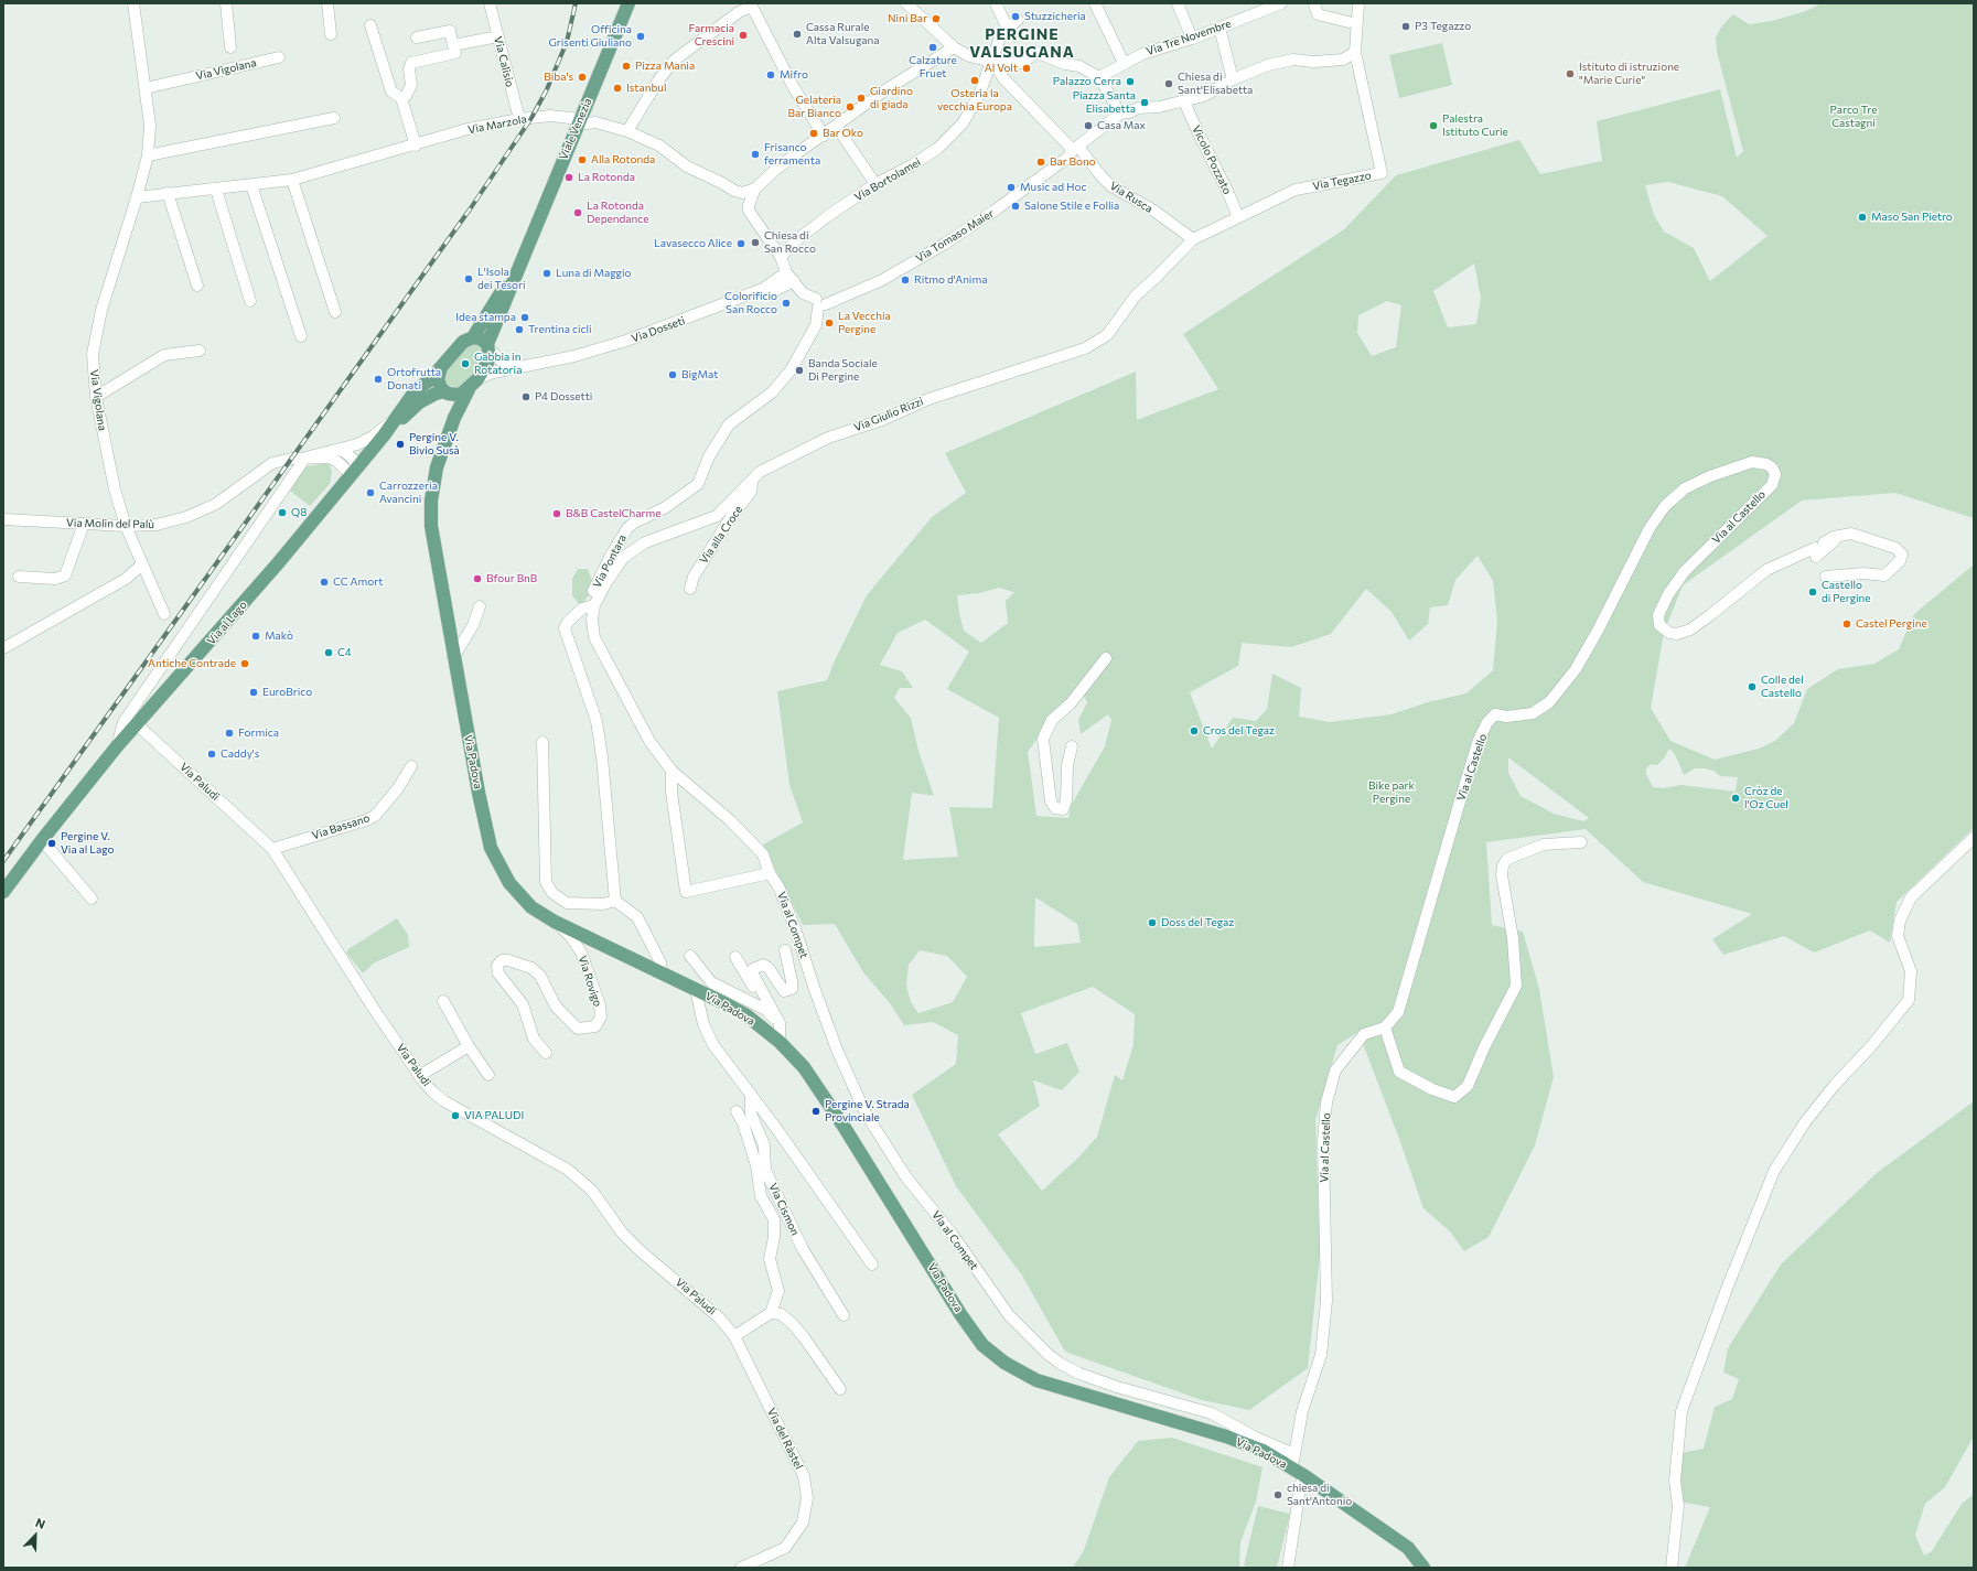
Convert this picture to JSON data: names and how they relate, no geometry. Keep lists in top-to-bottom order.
{
  "streets": {
    "main road": ["Viale Venezia", "Via al Lago", "Via Padova"],
    "street": [
      "Via Tre Novembre",
      "Via Calisio",
      "Via Vigolana",
      "Via Marzola",
      "Vicolo Pozzato",
      "Via Bortolamei",
      "Via Tegazzo",
      "Via Rusca",
      "Via Tomaso Maier",
      "Via Dosseti",
      "Via Giulio Rizzi",
      "Via al Castello",
      "Via Molin del Palù",
      "Via alla Croce",
      "Via Pontara",
      "Via Paludi",
      "Via Bassano",
      "Via al Compet",
      "Via Rovigo",
      "Via Cismon",
      "Via del Ràstel"
    ]
  },
  "crossings": [
    ["Via Calisio", "Via Marzola"],
    ["Via Vigolana", "Via Marzola"],
    ["Via Vigolana", "Via Molin del Palù"],
    ["Via Marzola", "Viale Venezia"],
    ["Viale Venezia", "Via Dosseti"],
    ["Viale Venezia", "Via al Lago"],
    ["Viale Venezia", "Via Padova"],
    ["Vicolo Pozzato", "Via Tegazzo"],
    ["Via Bortolamei", "Via Rusca"],
    ["Via Tegazzo", "Via Rusca"],
    ["Via Tegazzo", "Via Giulio Rizzi"],
    ["Via Rusca", "Via Tomaso Maier"],
    ["Via Rusca", "Via Giulio Rizzi"],
    ["Via Tomaso Maier", "Via Pontara"],
    ["Via Dosseti", "Via Padova"],
    ["Via Giulio Rizzi", "Via alla Croce"],
    ["Via Giulio Rizzi", "Via Pontara"],
    ["Via Giulio Rizzi", "Via al Compet"],
    ["Via al Castello", "Via Padova"],
    ["Via al Castello", "Via al Compet"],
    ["Via Pontara", "Via al Compet"],
    ["Via al Lago", "Via Paludi"],
    ["Via Padova", "Via Rovigo"],
    ["Via Paludi", "Via Bassano"],
    ["Via Paludi", "Via del Ràstel"]
  ],
  "districts": ["PERGINE VALSUGANA"],
  "parks": ["Parco Tre Castagni", "Bike park Pergine"],
  "places": [
    "Stuzzicheria",
    "Nini Bar",
    "P3 Tegazzo",
    "Cassa Rurale Alta Valsugana",
    "Farmacia Crescini",
    "Officina Grisenti Giuliano",
    "Calzature Fruet",
    "Pizza Mania",
    "Al Volt",
    "Istituto di istruzione \"Marie Curie\"",
    "Mifro",
    "Biba's",
    "Osteria la vecchia Europa",
    "Palazzo Cerra",
    "Chiesa di Sant'Elisabetta",
    "Istanbul",
    "Giardino di giada",
    "Piazza Santa Elisabetta",
    "Gelateria Bar Bianco",
    "Casa Max",
    "Palestra Istituto Curie",
    "Bar Oko",
    "Frisanco ferramenta",
    "Alla Rotonda",
    "Bar Bono",
    "La Rotonda",
    "Music ad Hoc",
    "Salone Stile e Follia",
    "La Rotonda Dependance",
    "Maso San Pietro",
    "Chiesa di San Rocco",
    "Lavasecco Alice",
    "Luna di Maggio",
    "L'Isola dei Tesori",
    "Ritmo d'Anima",
    "Colorificio San Rocco",
    "Idea stampa",
    "La Vecchia Pergine",
    "Trentina cicli",
    "Gabbia in Rotatoria",
    "Banda Sociale Di Pergine",
    "BigMat",
    "Ortofrutta Donati",
    "P4 Dossetti",
    "Pergine V. Bivio Susà",
    "Carrozzeria Avancini",
    "Q8",
    "B&B CastelCharme",
    "Bfour BnB",
    "CC Amort",
    "Castello di Pergine",
    "Castel Pergine",
    "Makò",
    "C4",
    "Antiche Contrade",
    "Colle del Castello",
    "EuroBrico",
    "Cros del Tegaz",
    "Formica",
    "Caddy's",
    "Cròz de l'Oz Cuel",
    "Pergine V. Via al Lago",
    "Doss del Tegaz",
    "Pergine V. Strada Provinciale",
    "VIA PALUDI",
    "chiesa di Sant'Antonio"
  ],
  "north": "top right"
}
